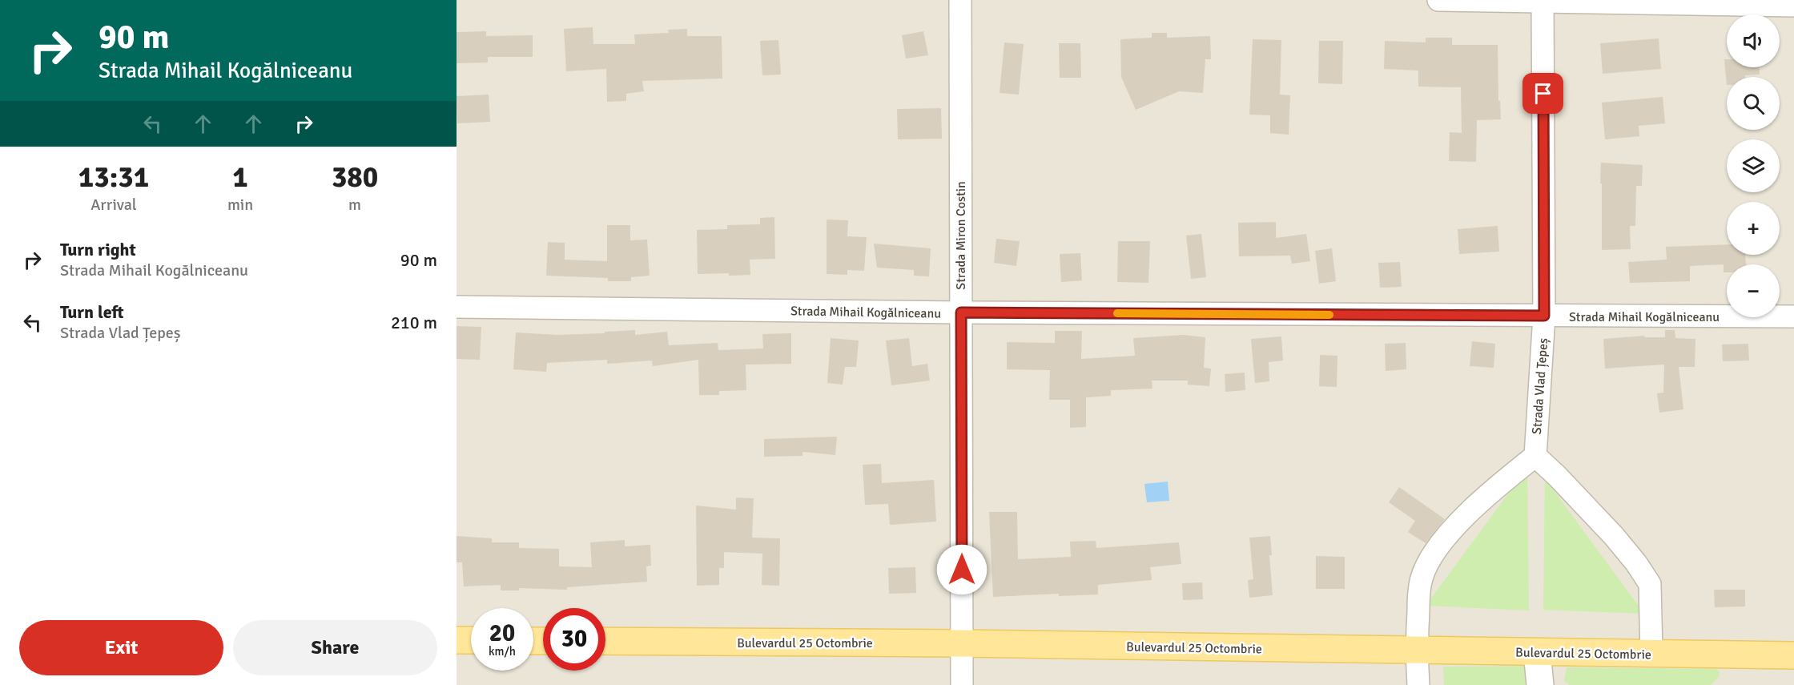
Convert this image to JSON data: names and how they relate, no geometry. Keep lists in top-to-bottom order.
{
  "streets": {
    "main road": ["Bulevardul 25 Octombrie"],
    "street": ["Strada Miron Costin", "Strada Mihail Kogălniceanu", "Strada Vlad Țepeș"]
  },
  "crossings": [
    ["Strada Miron Costin", "Strada Mihail Kogălniceanu"],
    ["Strada Miron Costin", "Bulevardul 25 Octombrie"],
    ["Strada Mihail Kogălniceanu", "Strada Vlad Țepeș"]
  ],
  "page": {
    "turn": ["90 m", "Strada Mihail Kogălniceanu"],
    "map_buttons": ["+", "−"],
    "eta": [
      "13:31",
      "Arrival",
      "1",
      "min",
      "380",
      "m"
    ],
    "list": [
      {
        "name": "Turn right",
        "note": "Strada Mihail Kogălniceanu",
        "value": "90 m"
      },
      {
        "name": "Turn left",
        "note": "Strada Vlad Țepeș",
        "value": "210 m"
      }
    ],
    "speed": "20 km/h",
    "limit": "30",
    "buttons": ["Exit", "Share"]
  }
}
